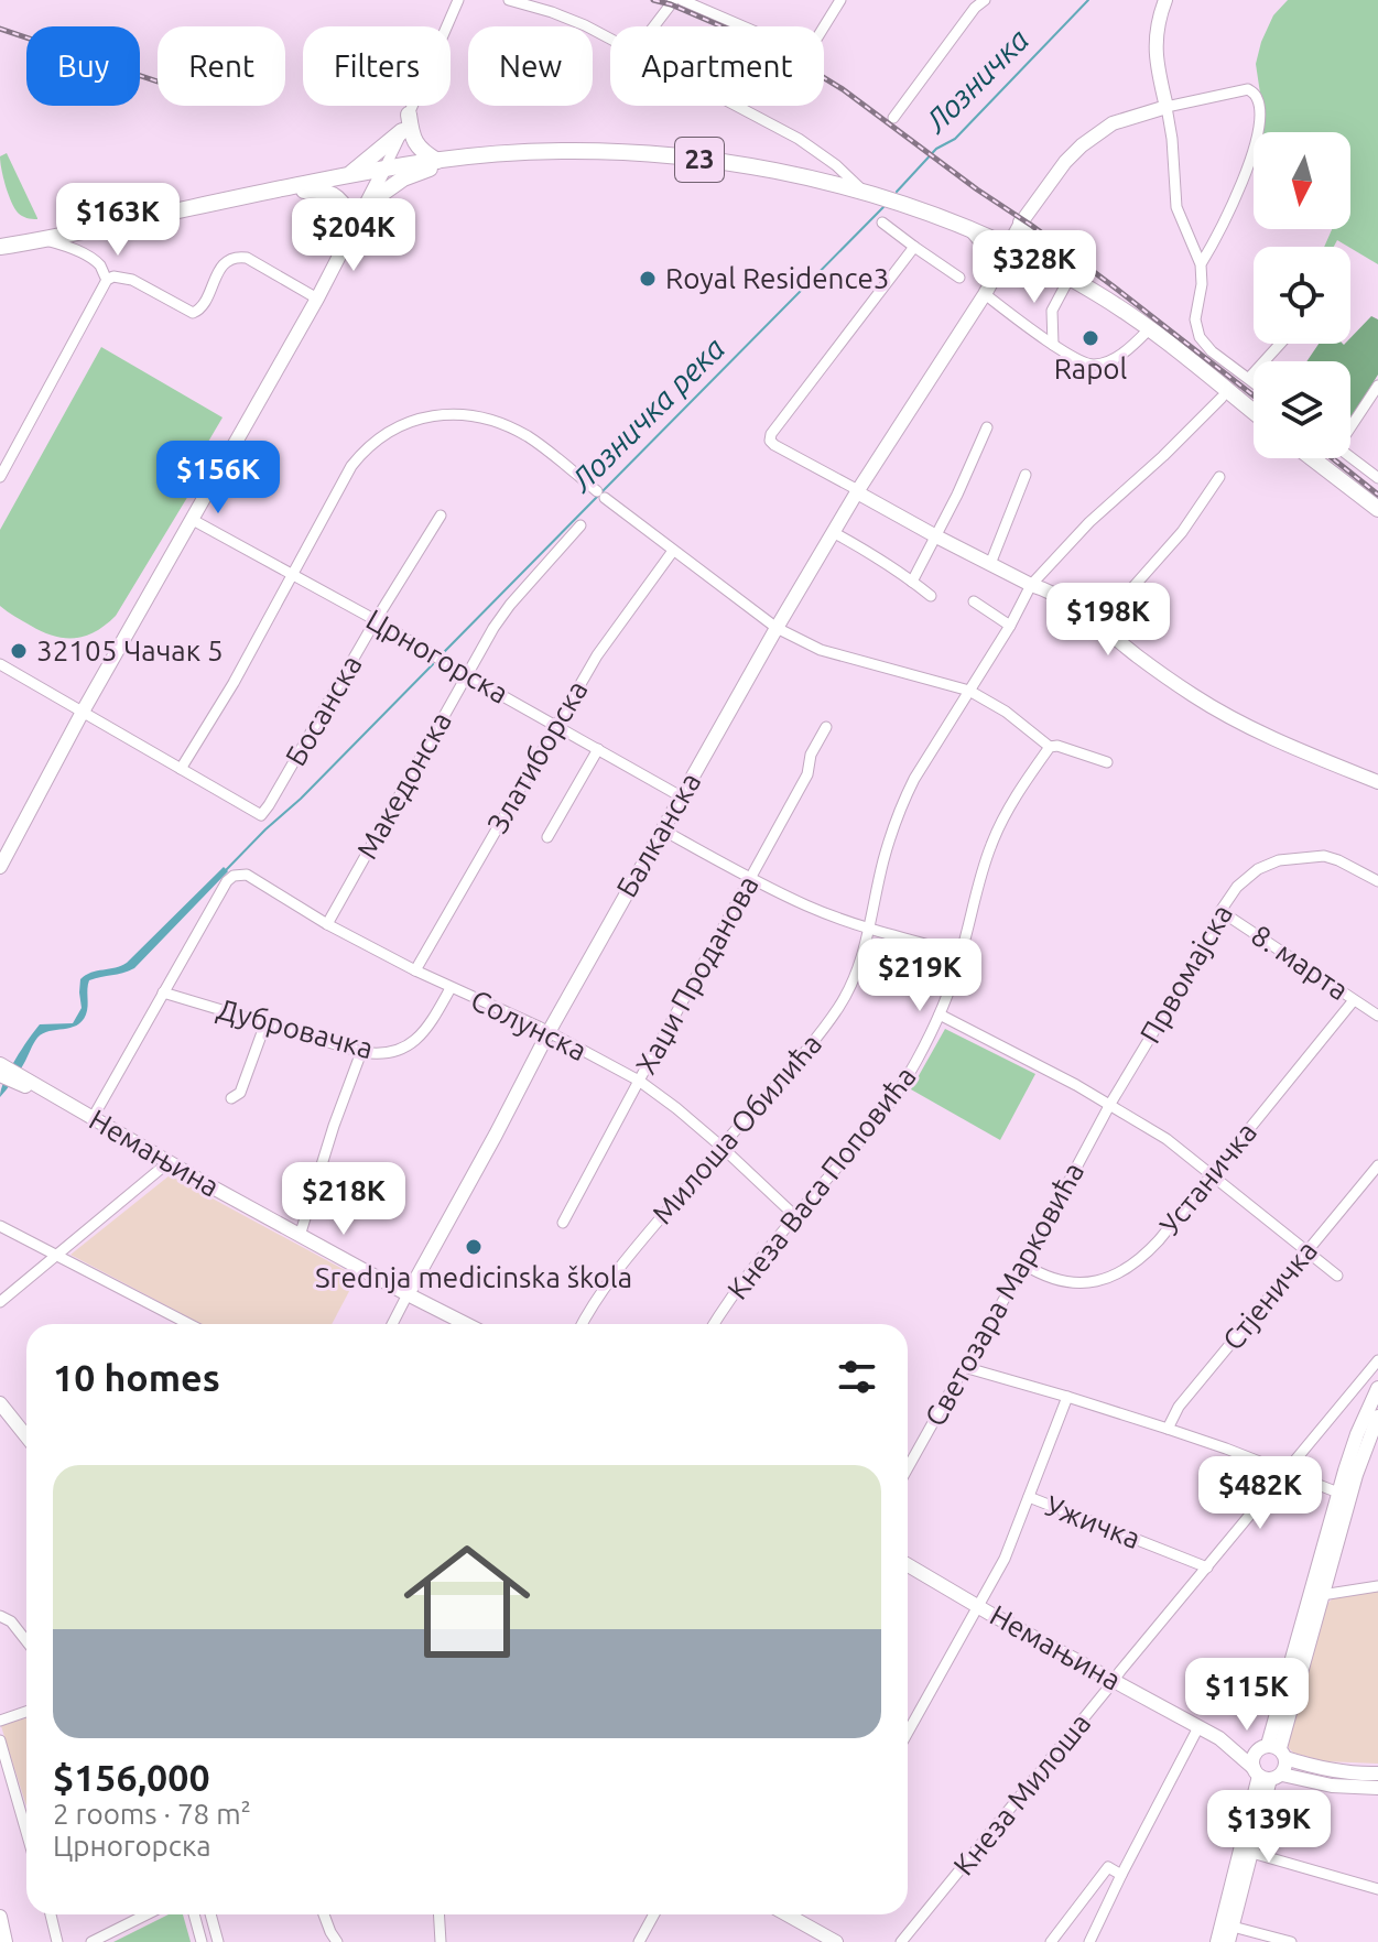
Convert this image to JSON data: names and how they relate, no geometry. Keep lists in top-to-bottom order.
{
  "streets": {
    "main road": ["23"],
    "street": [
      "Црногорска",
      "Босанска",
      "Златиборска",
      "Македонска",
      "Балканска",
      "8. марта",
      "Првомајска",
      "Хаџи Проданова",
      "Солунска",
      "Дубровачка",
      "Милоша Обилића",
      "Немањина",
      "Устаничка",
      "Кнеза Васа Поповића",
      "Светозара Марковића",
      "Стјеничка",
      "Ужичка",
      "Кнеза Милоша"
    ]
  },
  "crossings": [
    ["23", "Балканска"],
    ["Црногорска", "Босанска"],
    ["Црногорска", "Златиборска"],
    ["Црногорска", "Македонска"],
    ["Црногорска", "Балканска"],
    ["Златиборска", "Солунска"],
    ["Македонска", "Солунска"],
    ["Балканска", "Солунска"],
    ["Балканска", "Немањина"],
    ["8. марта", "Првомајска"],
    ["8. марта", "Устаничка"],
    ["Првомајска", "Светозара Марковића"],
    ["Хаџи Проданова", "Солунска"],
    ["Солунска", "Дубровачка"],
    ["Солунска", "Милоша Обилића"],
    ["Солунска", "Кнеза Васа Поповића"],
    ["Немањина", "Кнеза Милоша"],
    ["Устаничка", "Светозара Марковића"],
    ["Ужичка", "Кнеза Милоша"]
  ],
  "water": ["Лозничка", "Лозничка река"],
  "places": [
    "Royal Residence3",
    "Rapol",
    "32105 Чачак 5",
    "Srednja medicinska škola"
  ],
  "north": "bottom",
  "page": {
    "chip": [
      "Buy",
      "Rent",
      "Filters",
      "New",
      "Apartment"
    ],
    "price": [
      "$163K",
      "$204K",
      "$328K",
      "$156K",
      "$198K",
      "$219K",
      "$218K",
      "$482K",
      "$115K",
      "$139K"
    ],
    "heading": "10 homes",
    "list": [
      {
        "name": "$156,000",
        "note": "2 rooms · 78 m² · Црногорска"
      }
    ]
  }
}
